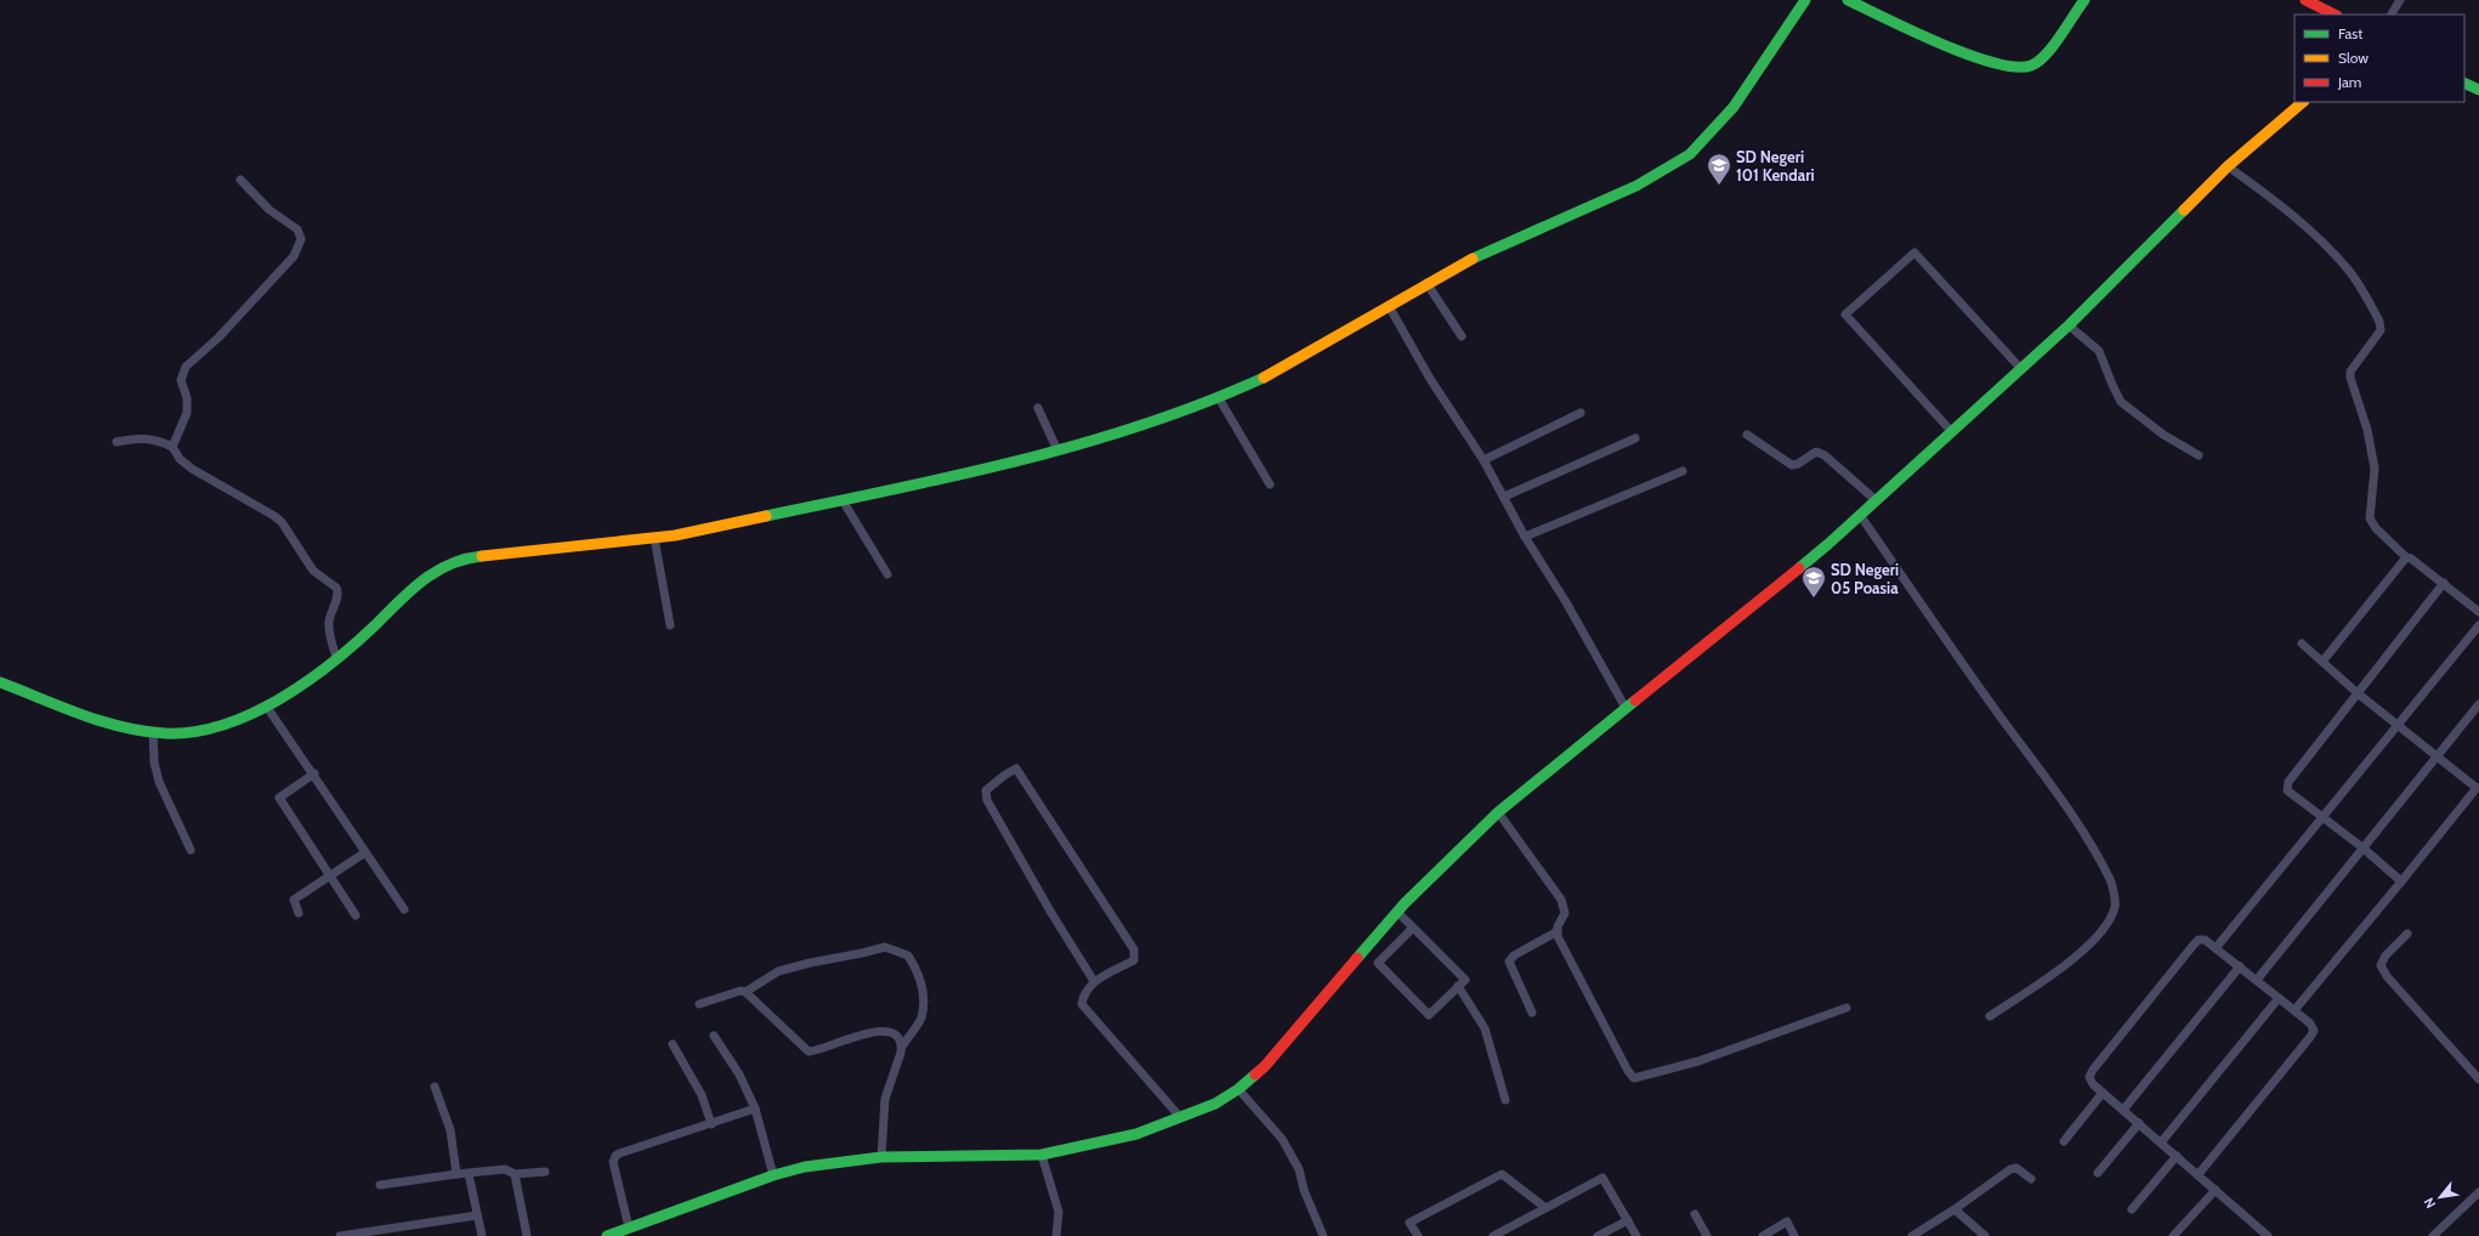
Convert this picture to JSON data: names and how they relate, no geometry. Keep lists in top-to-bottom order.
{
  "places": {
    "school or university": ["SD Negeri 101 Kendari", "SD Negeri 05 Poasia"]
  },
  "legend": ["Fast", "Slow", "Jam"],
  "north": "bottom left"
}
